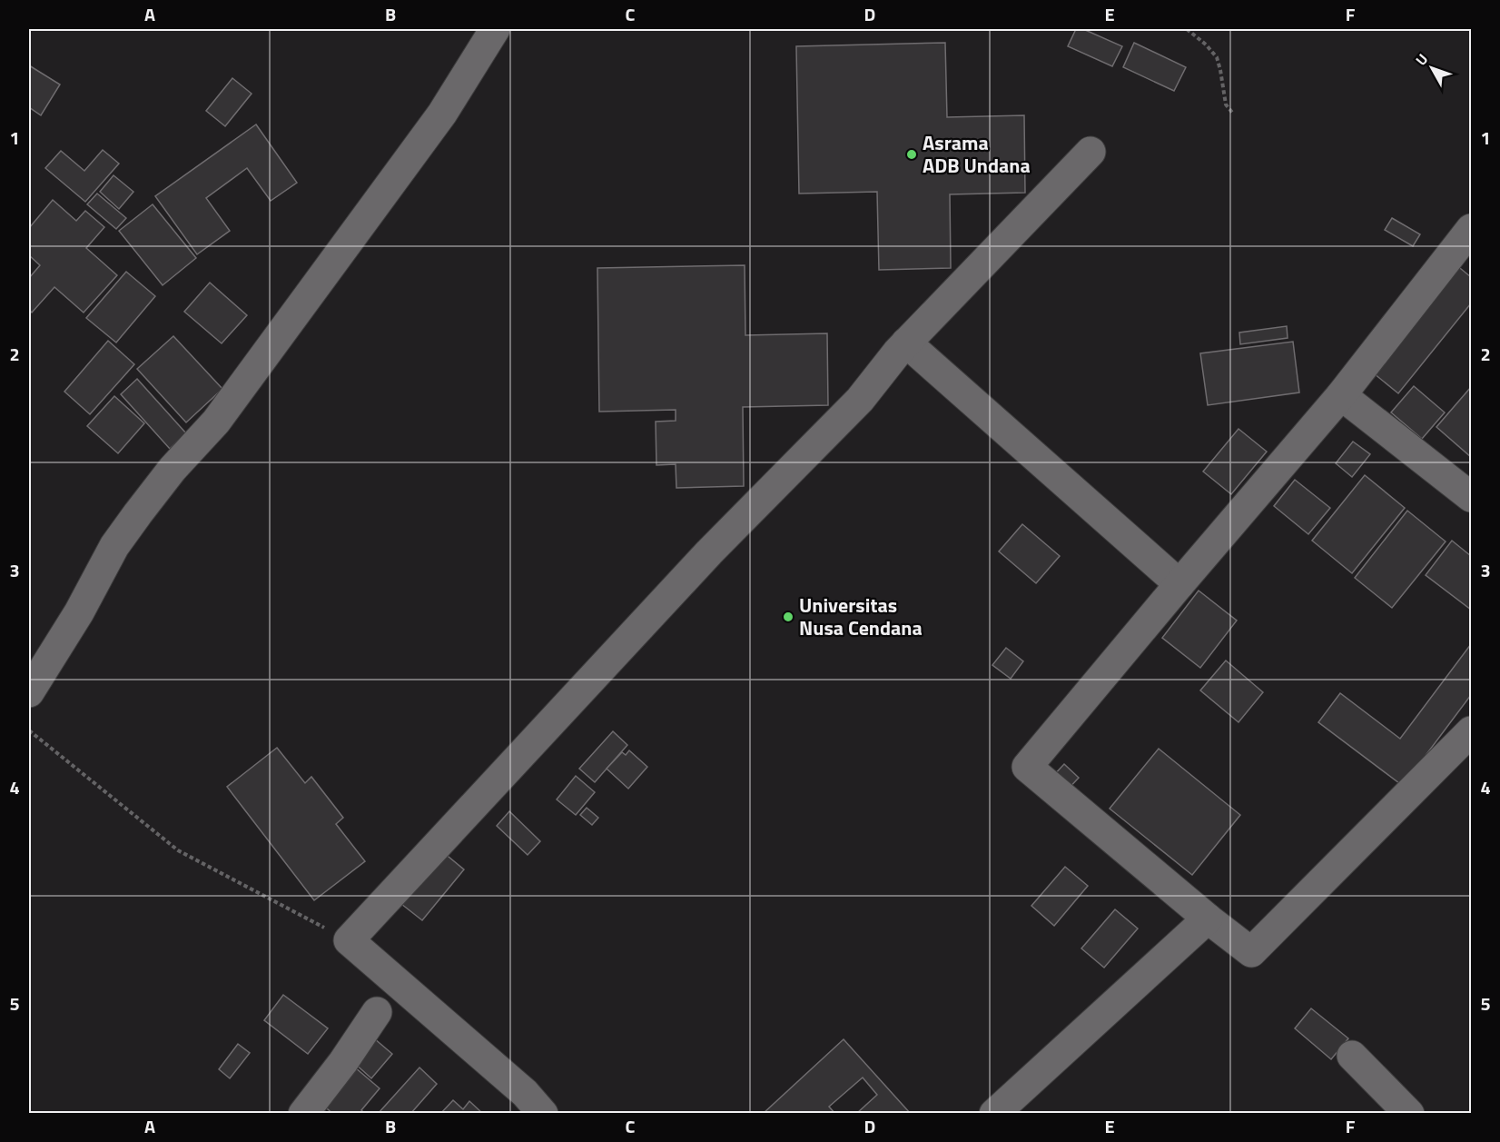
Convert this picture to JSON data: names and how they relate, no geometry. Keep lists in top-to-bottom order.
{
  "places": ["Asrama ADB Undana", "Universitas Nusa Cendana"],
  "north": "top left",
  "grid": {
    "columns": [
      "A",
      "B",
      "C",
      "D",
      "E",
      "F"
    ],
    "rows": [
      "1",
      "2",
      "3",
      "4",
      "5"
    ]
  }
}
